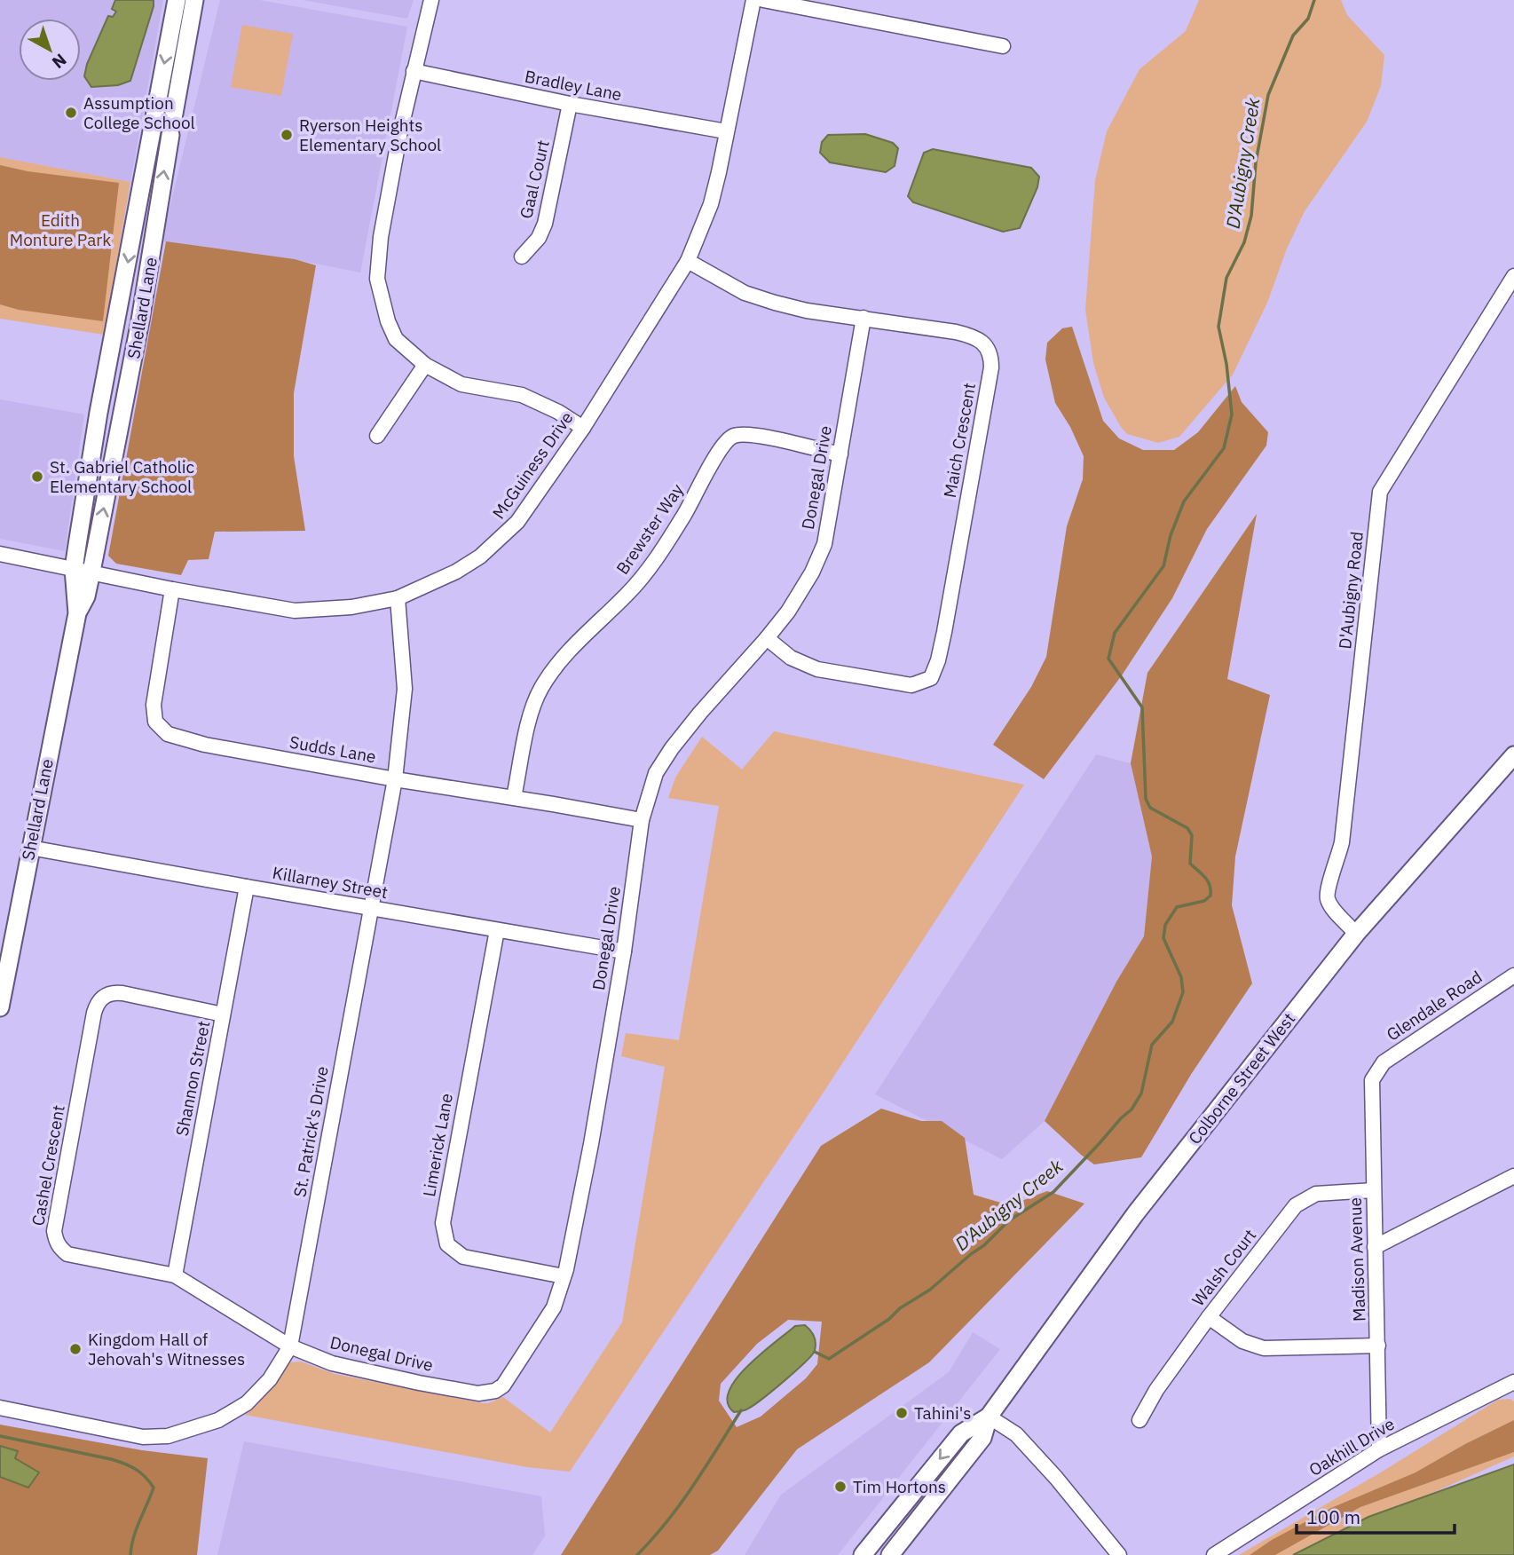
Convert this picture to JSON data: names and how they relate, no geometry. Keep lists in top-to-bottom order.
{
  "streets": {
    "main road": ["Shellard Lane", "Colborne Street West"],
    "street": [
      "Bradley Lane",
      "Gaal Court",
      "Maich Crescent",
      "McGuiness Drive",
      "Donegal Drive",
      "Brewster Way",
      "D'Aubigny Road",
      "Sudds Lane",
      "Killarney Street",
      "Glendale Road",
      "Shannon Street",
      "St. Patrick's Drive",
      "Limerick Lane",
      "Cashel Crescent",
      "Madison Avenue",
      "Walsh Court",
      "Oakhill Drive"
    ]
  },
  "crossings": [
    ["Bradley Lane", "Gaal Court"],
    ["Bradley Lane", "McGuiness Drive"],
    ["Shellard Lane", "McGuiness Drive"],
    ["Shellard Lane", "Killarney Street"],
    ["Maich Crescent", "McGuiness Drive"],
    ["Maich Crescent", "Donegal Drive"],
    ["McGuiness Drive", "Sudds Lane"],
    ["McGuiness Drive", "St. Patrick's Drive"],
    ["Donegal Drive", "Brewster Way"],
    ["Donegal Drive", "Sudds Lane"],
    ["Donegal Drive", "Killarney Street"],
    ["Donegal Drive", "St. Patrick's Drive"],
    ["Donegal Drive", "Limerick Lane"],
    ["Donegal Drive", "Cashel Crescent"],
    ["Brewster Way", "Sudds Lane"],
    ["D'Aubigny Road", "Colborne Street West"],
    ["Sudds Lane", "St. Patrick's Drive"],
    ["Killarney Street", "Shannon Street"],
    ["Killarney Street", "St. Patrick's Drive"],
    ["Killarney Street", "Limerick Lane"],
    ["Glendale Road", "Madison Avenue"],
    ["Shannon Street", "Cashel Crescent"],
    ["St. Patrick's Drive", "Cashel Crescent"],
    ["Madison Avenue", "Walsh Court"],
    ["Madison Avenue", "Oakhill Drive"]
  ],
  "water": ["D'Aubigny Creek"],
  "parks": ["Edith Monture Park"],
  "places": [
    "Assumption College School",
    "Ryerson Heights Elementary School",
    "St. Gabriel Catholic Elementary School",
    "Kingdom Hall of Jehovah's Witnesses",
    "Tahini's",
    "Tim Hortons"
  ],
  "scale_bar": "100 m",
  "north": "bottom right"
}
